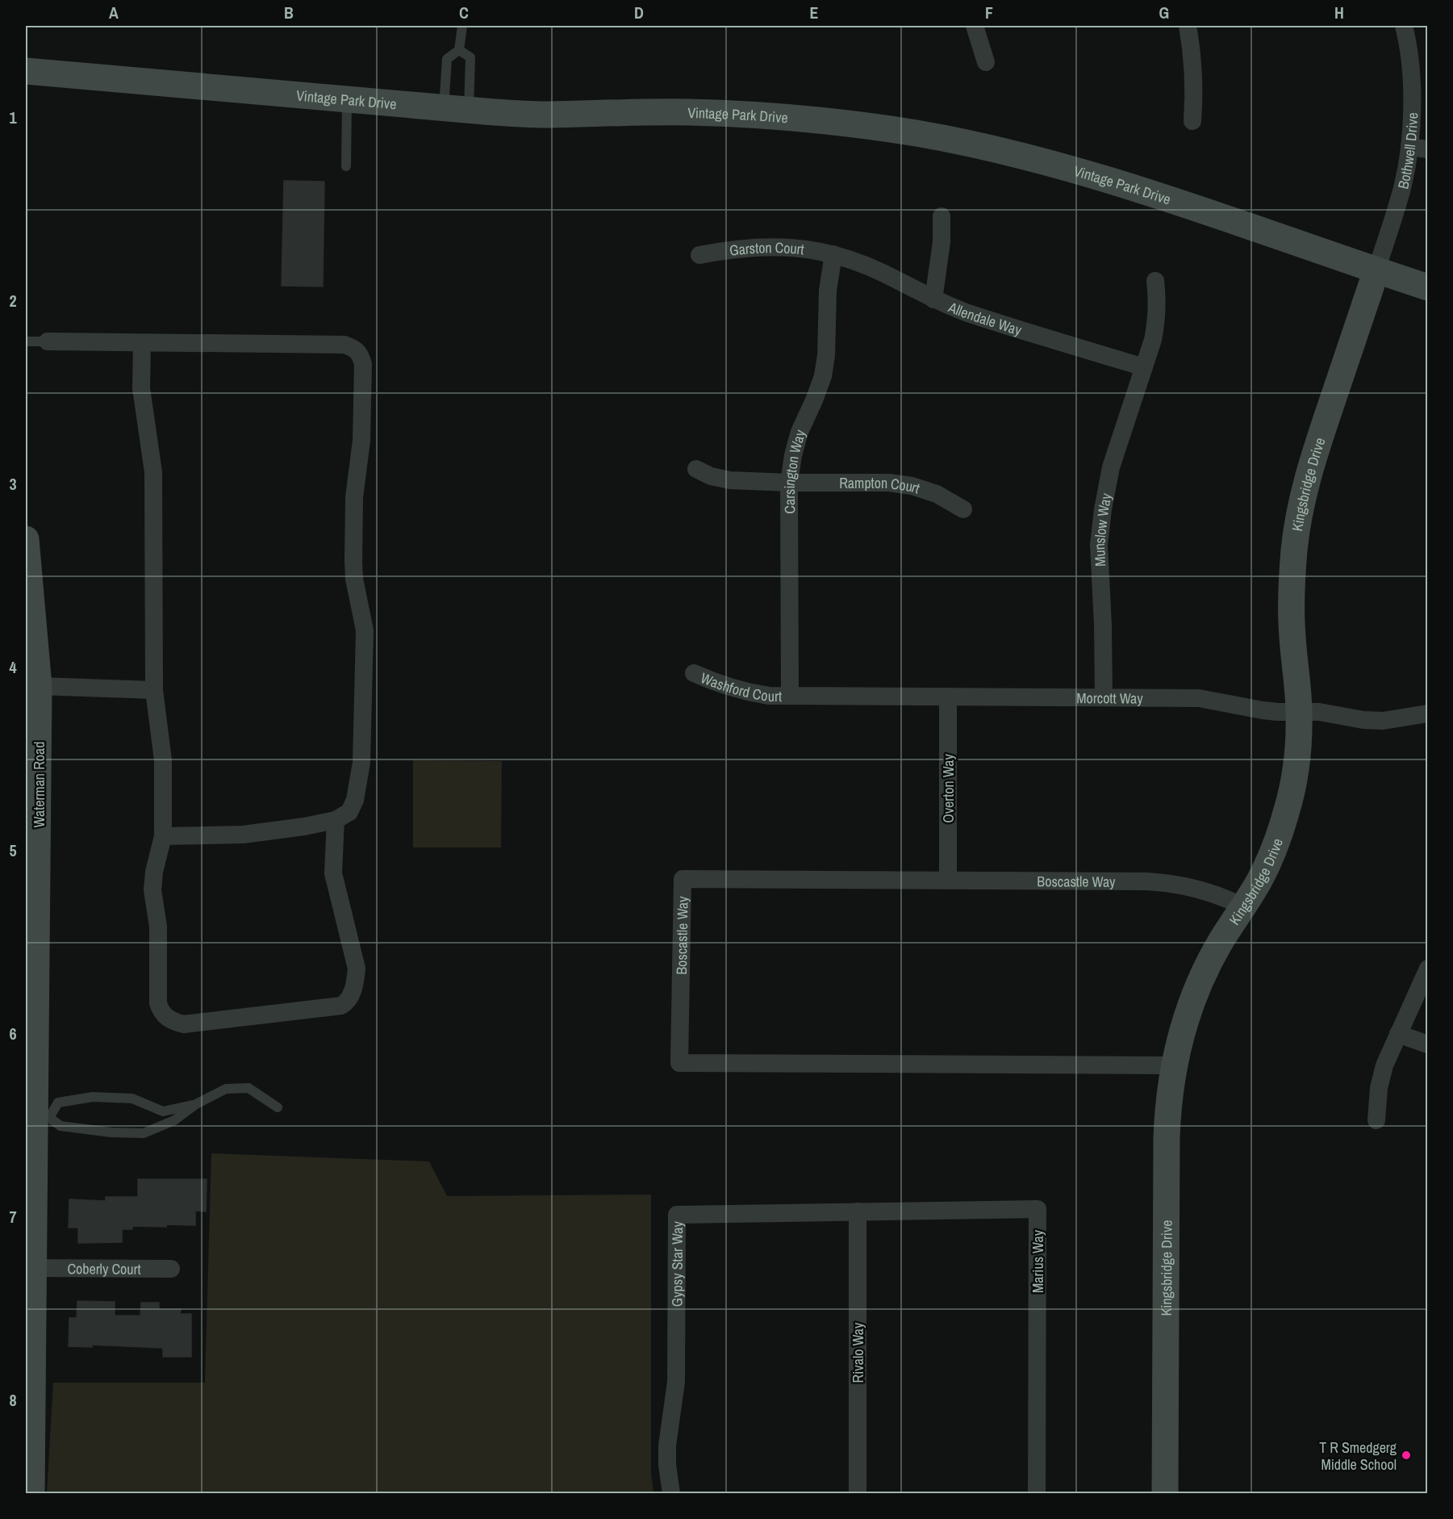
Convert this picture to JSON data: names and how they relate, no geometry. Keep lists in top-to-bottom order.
{
  "streets": {
    "street": [
      "Vintage Park Drive",
      "Bothwell Drive",
      "Garston Court",
      "Allendale Way",
      "Carsington Way",
      "Kingsbridge Drive",
      "Rampton Court",
      "Munslow Way",
      "Washford Court",
      "Morcott Way",
      "Waterman Road",
      "Overton Way",
      "Boscastle Way",
      "Marius Way",
      "Gypsy Star Way",
      "Coberly Court",
      "Rivalo Way"
    ]
  },
  "crossings": [
    ["Vintage Park Drive", "Bothwell Drive"],
    ["Vintage Park Drive", "Kingsbridge Drive"],
    ["Bothwell Drive", "Kingsbridge Drive"],
    ["Garston Court", "Allendale Way"],
    ["Garston Court", "Carsington Way"],
    ["Allendale Way", "Carsington Way"],
    ["Allendale Way", "Munslow Way"],
    ["Carsington Way", "Rampton Court"],
    ["Carsington Way", "Washford Court"],
    ["Carsington Way", "Morcott Way"],
    ["Kingsbridge Drive", "Morcott Way"],
    ["Kingsbridge Drive", "Boscastle Way"],
    ["Munslow Way", "Morcott Way"],
    ["Washford Court", "Morcott Way"],
    ["Morcott Way", "Overton Way"],
    ["Waterman Road", "Coberly Court"],
    ["Overton Way", "Boscastle Way"],
    ["Marius Way", "Gypsy Star Way"],
    ["Marius Way", "Rivalo Way"],
    ["Gypsy Star Way", "Rivalo Way"]
  ],
  "places": ["T R Smedgerg Middle School"],
  "grid": {
    "columns": [
      "A",
      "B",
      "C",
      "D",
      "E",
      "F",
      "G",
      "H"
    ],
    "rows": [
      "1",
      "2",
      "3",
      "4",
      "5",
      "6",
      "7",
      "8"
    ]
  }
}
